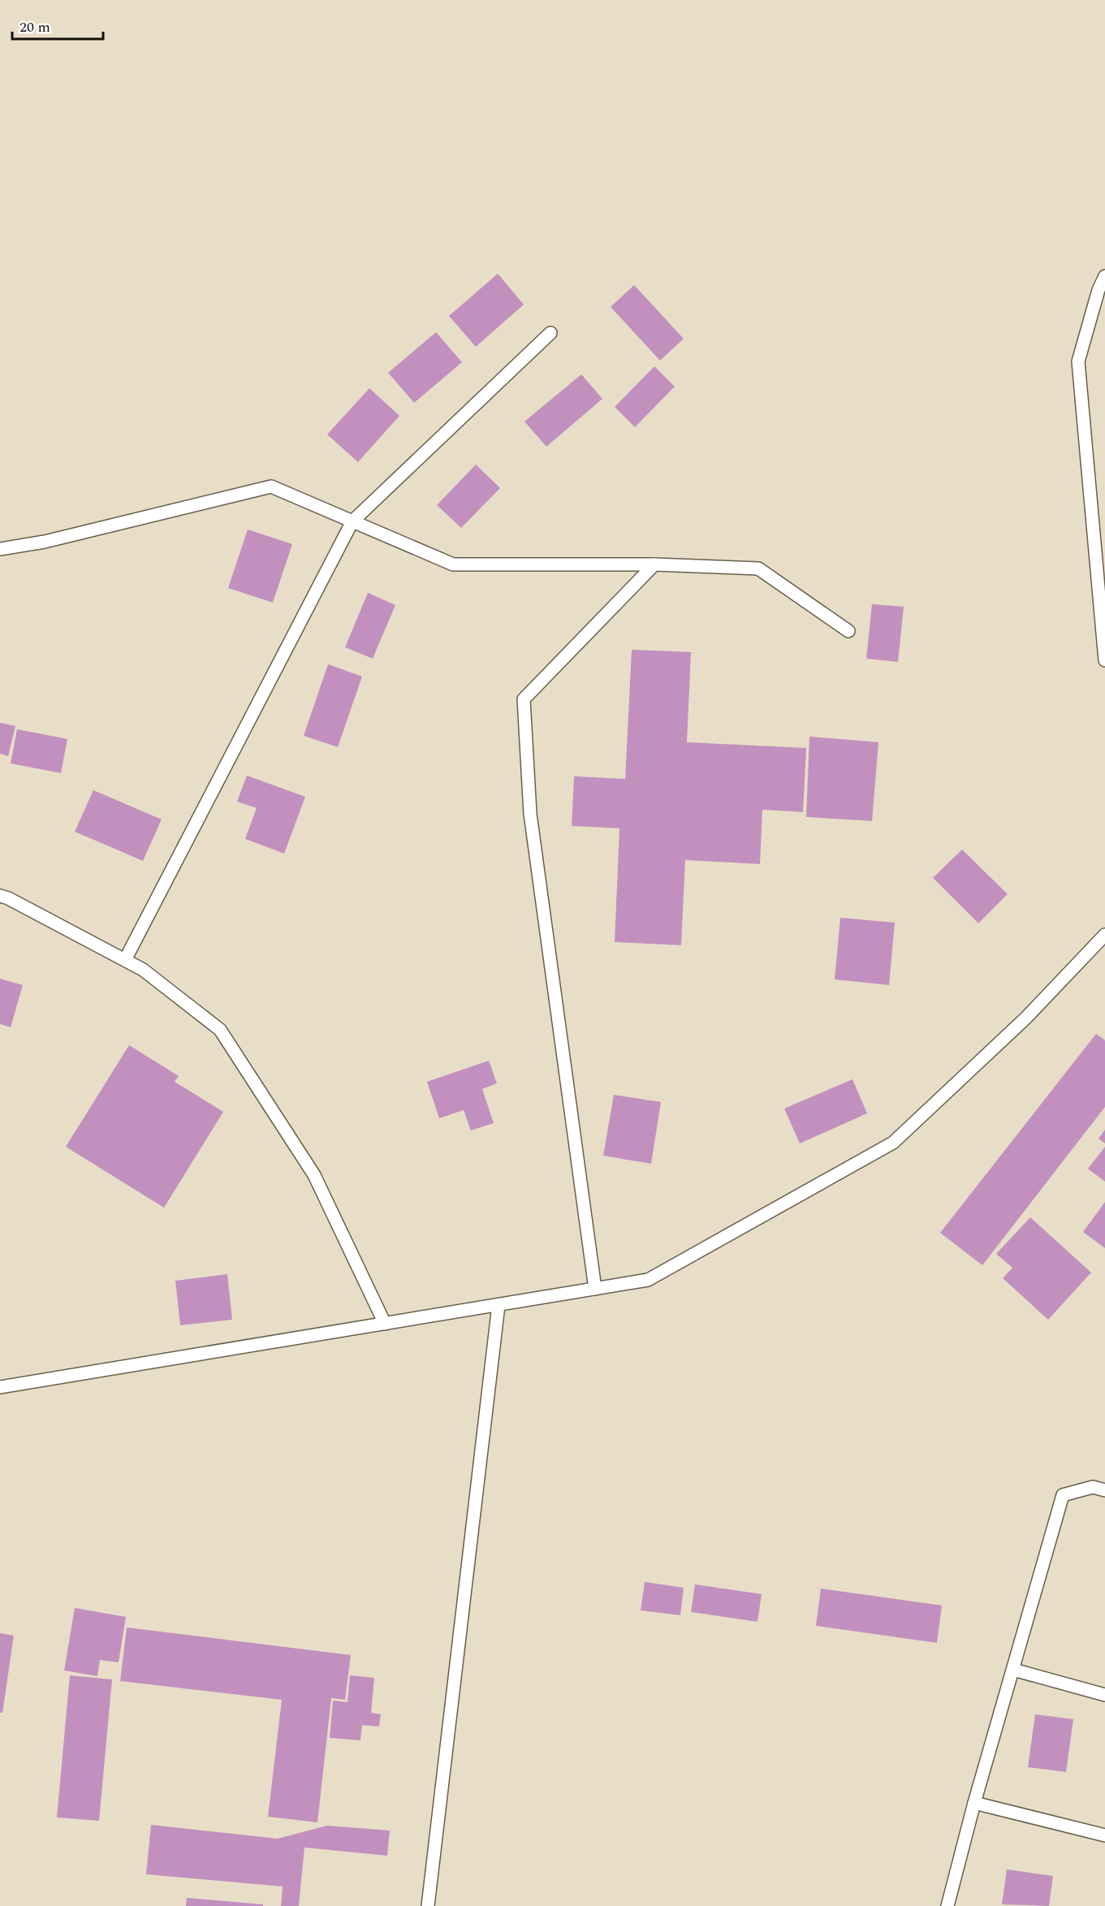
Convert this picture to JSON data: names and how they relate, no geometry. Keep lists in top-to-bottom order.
{
  "scale_bar": "20 m"
}
